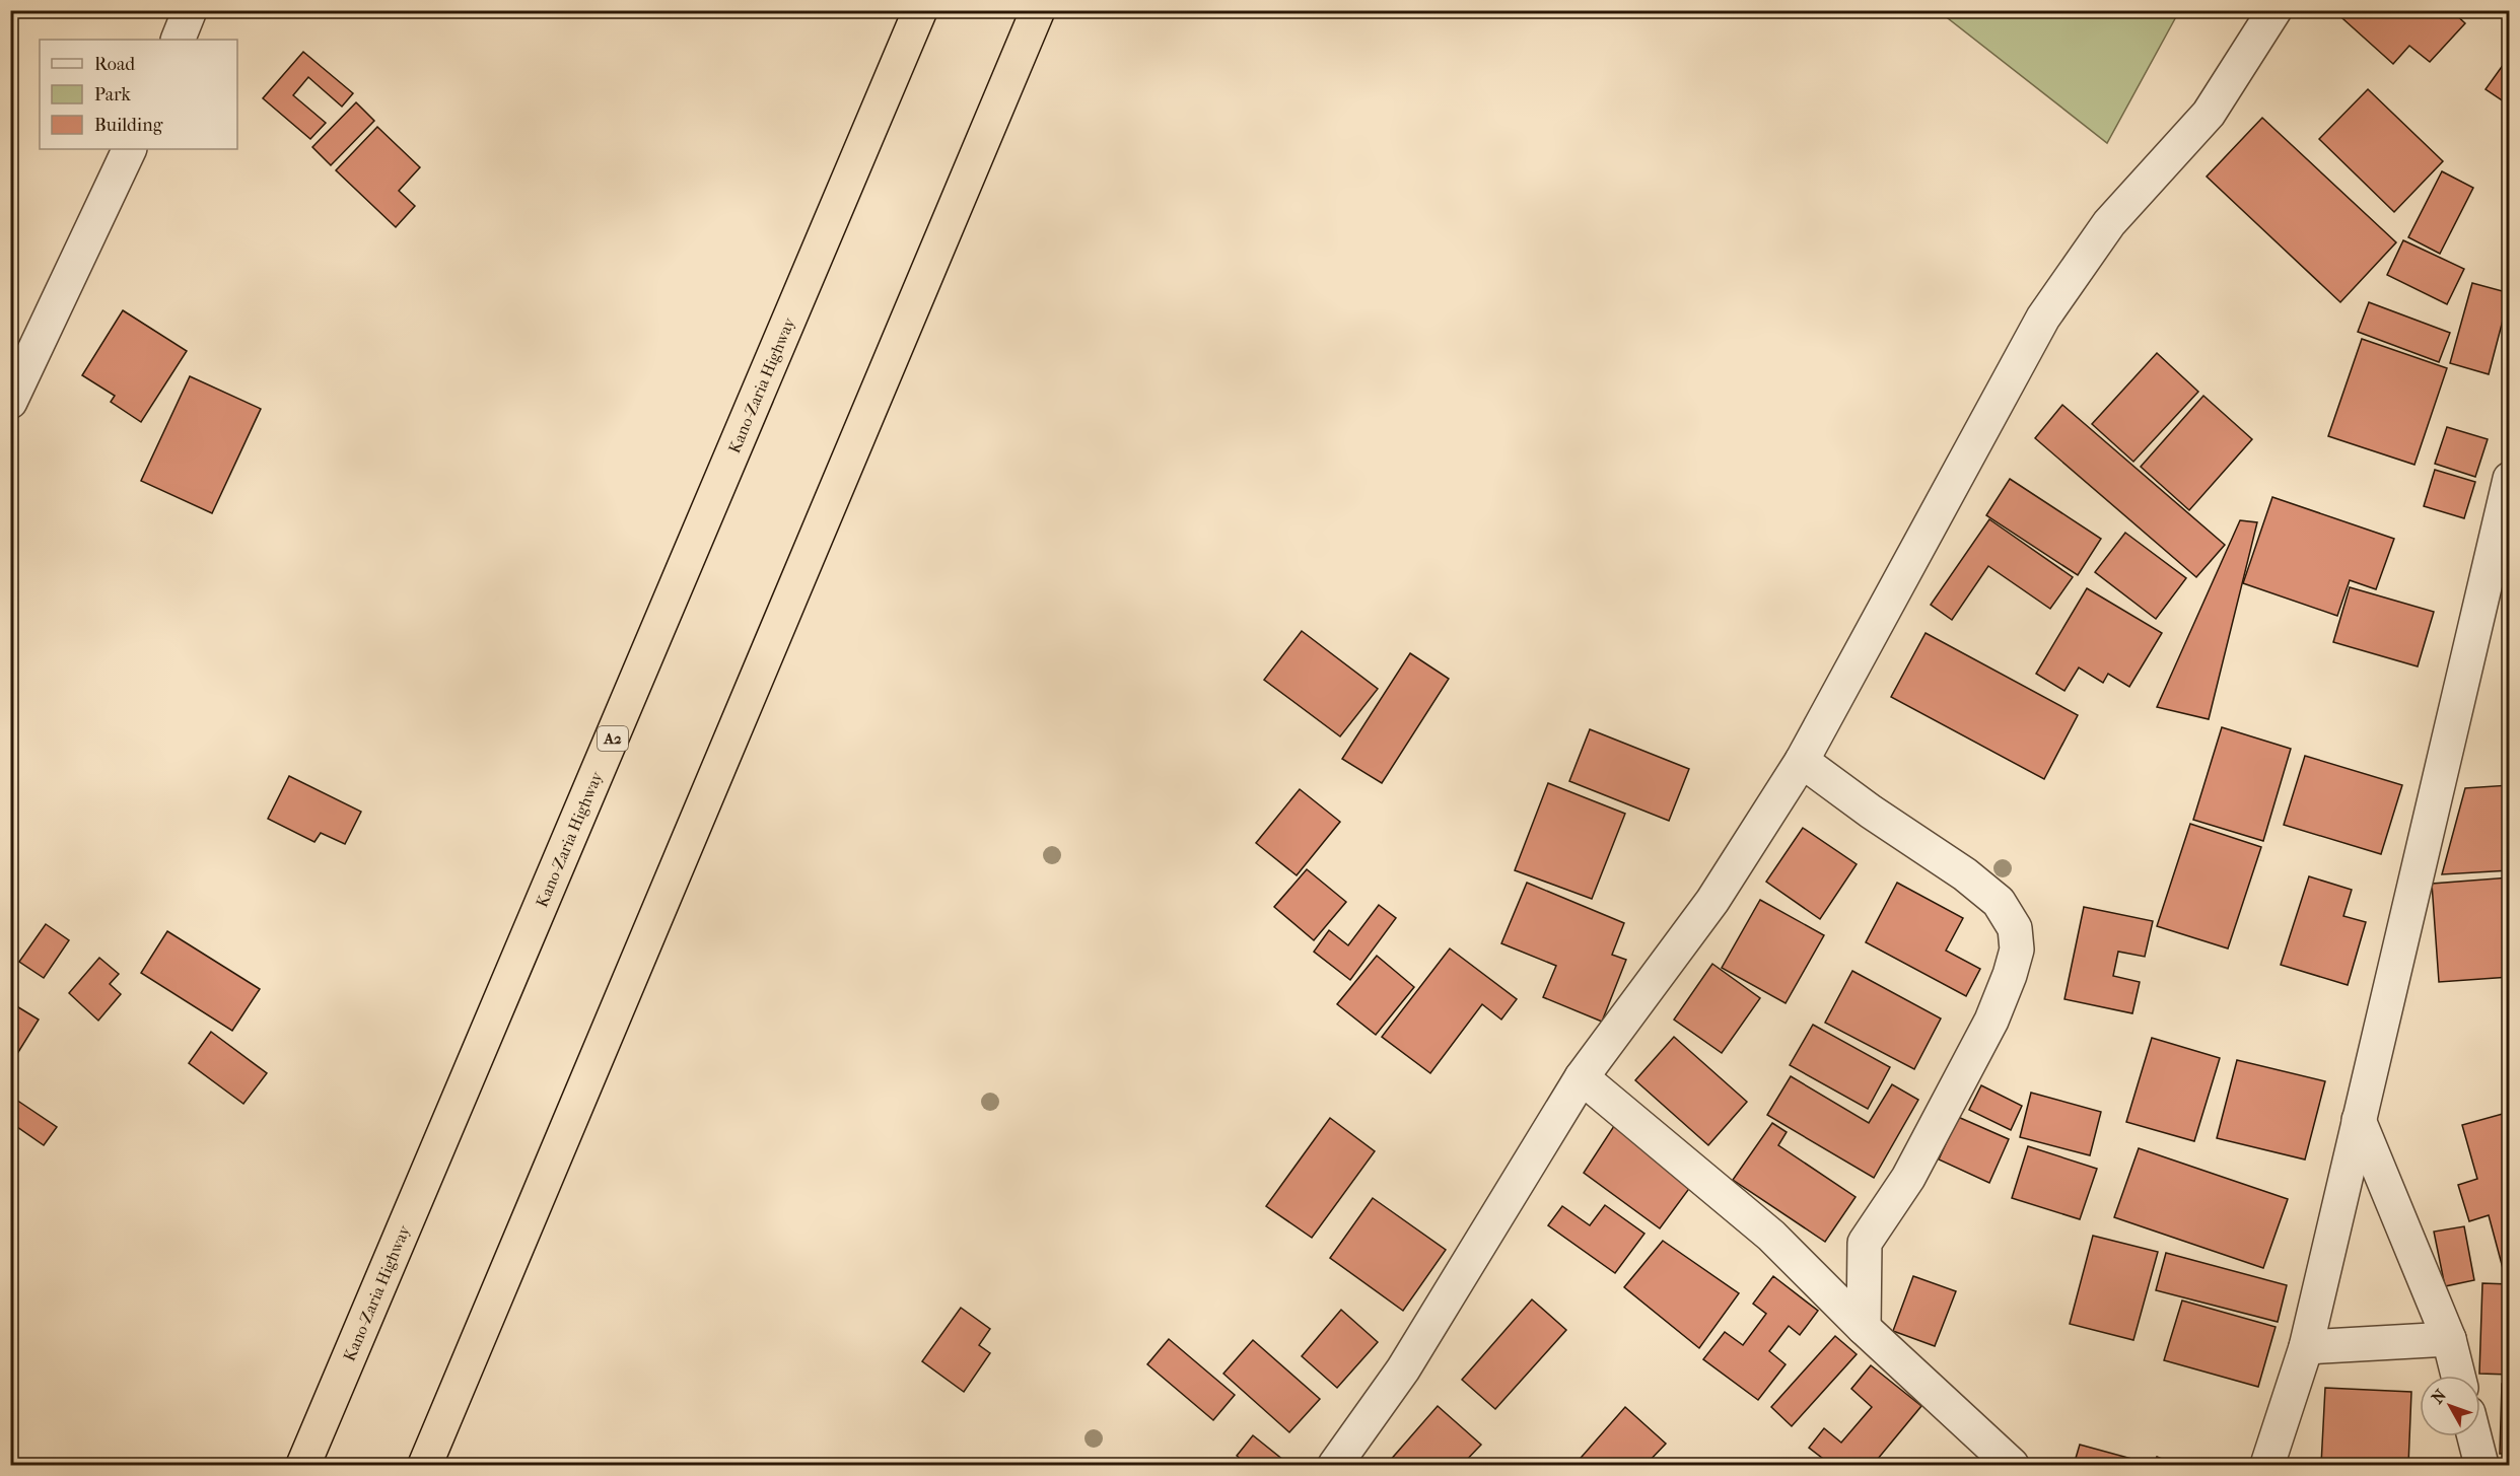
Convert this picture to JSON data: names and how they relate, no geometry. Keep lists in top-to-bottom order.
{
  "streets": {
    "highway": ["Kano-Zaria Highway", "A2"]
  },
  "legend": ["Road", "Park", "Building"],
  "north": "top left"
}
